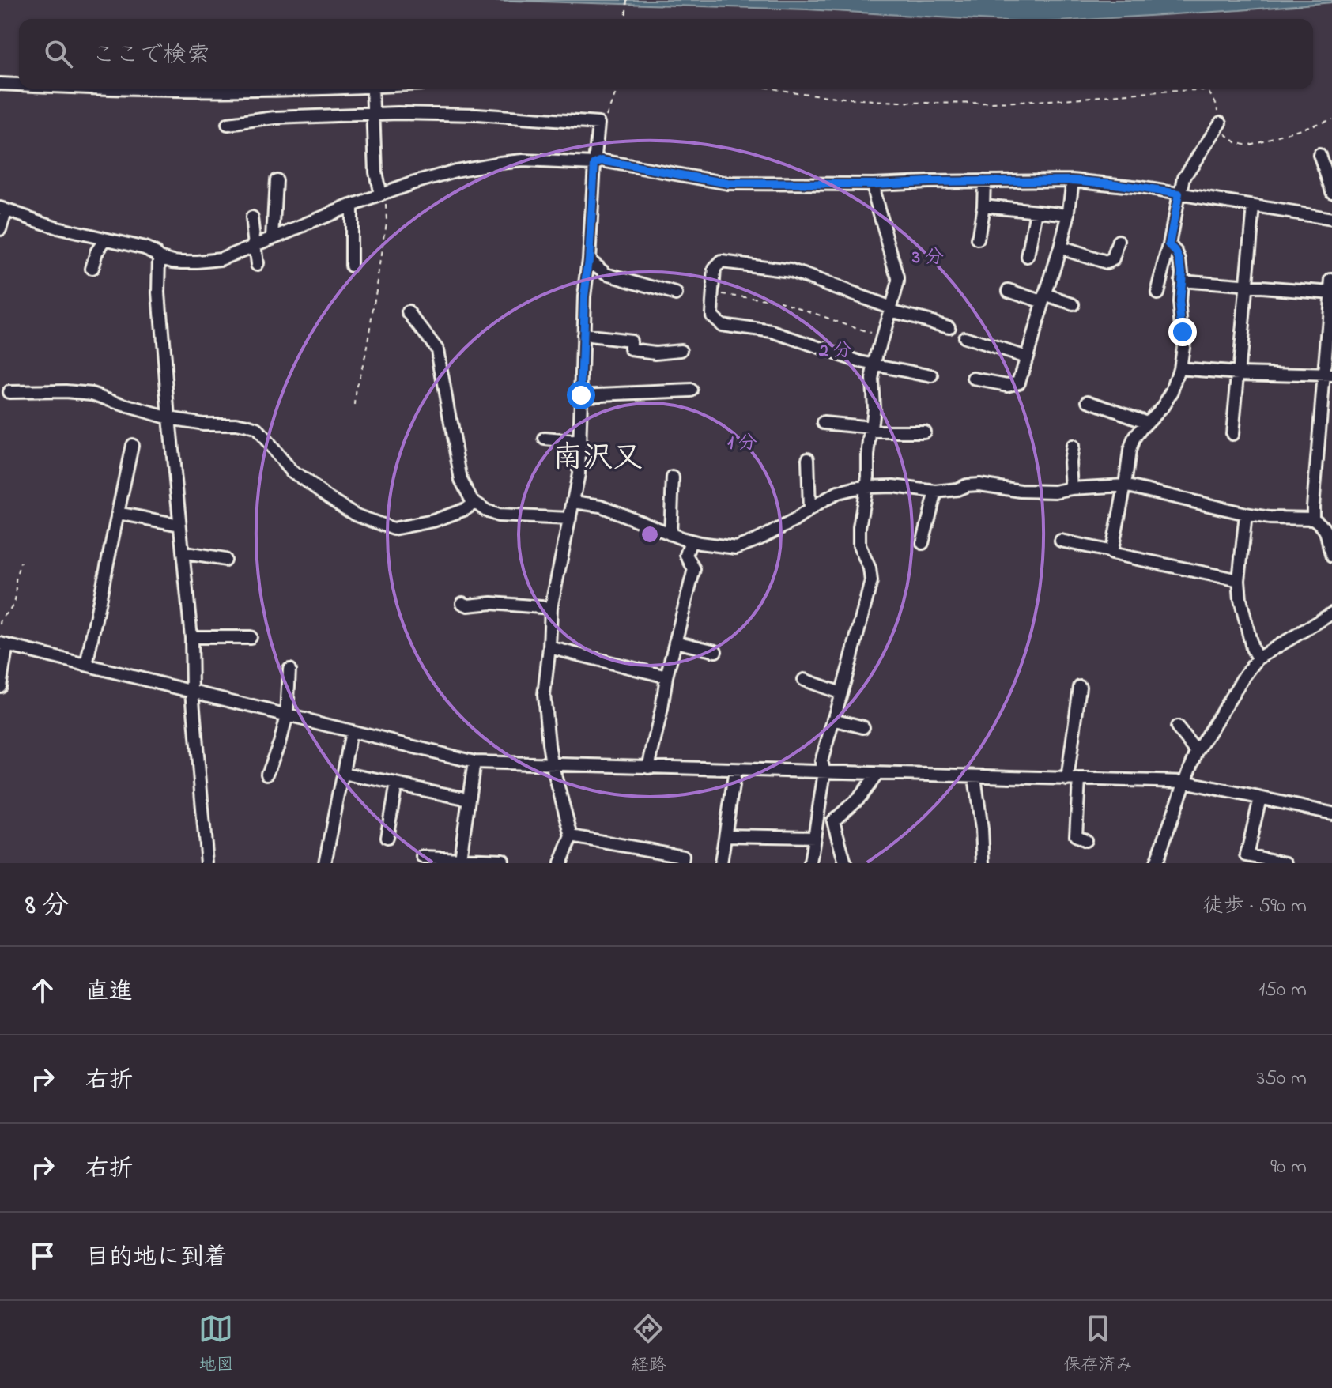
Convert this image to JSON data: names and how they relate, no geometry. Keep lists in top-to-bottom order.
{
  "districts": ["南沢又"],
  "page": {
    "search": "ここで検索",
    "heading": ["8 分", "徒歩 · 590 m"],
    "list": [
      ["直進", "150 m"],
      ["右折", "350 m"],
      ["右折", "90 m"],
      "目的地に到着"
    ],
    "nav": ["地図", "経路", "保存済み"]
  },
  "rings": ["3 分", "2 分", "1 分"]
}
